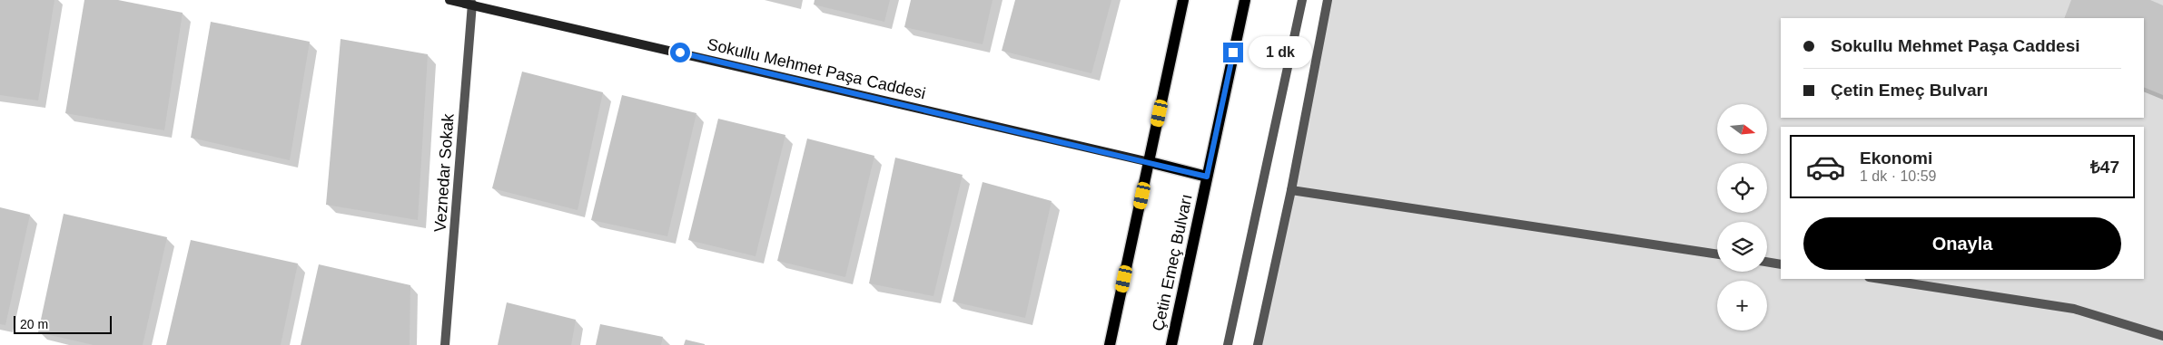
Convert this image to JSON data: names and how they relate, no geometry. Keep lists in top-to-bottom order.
{
  "streets": {
    "main road": ["Sokullu Mehmet Paşa Caddesi", "Çetin Emeç Bulvarı"],
    "street": ["Veznedar Sokak"]
  },
  "crossings": [
    ["Sokullu Mehmet Paşa Caddesi", "Veznedar Sokak"]
  ],
  "scale_bar": "20 m",
  "north": "right",
  "page": {
    "banner": ["Sokullu Mehmet Paşa Caddesi", "Çetin Emeç Bulvarı"],
    "bubble": "1 dk",
    "map_buttons": "+",
    "list": [
      {
        "name": "Ekonomi",
        "note": "1 dk · 10:59",
        "value": "₺47"
      }
    ],
    "buttons": "Onayla",
    "scale": "20 m"
  }
}
